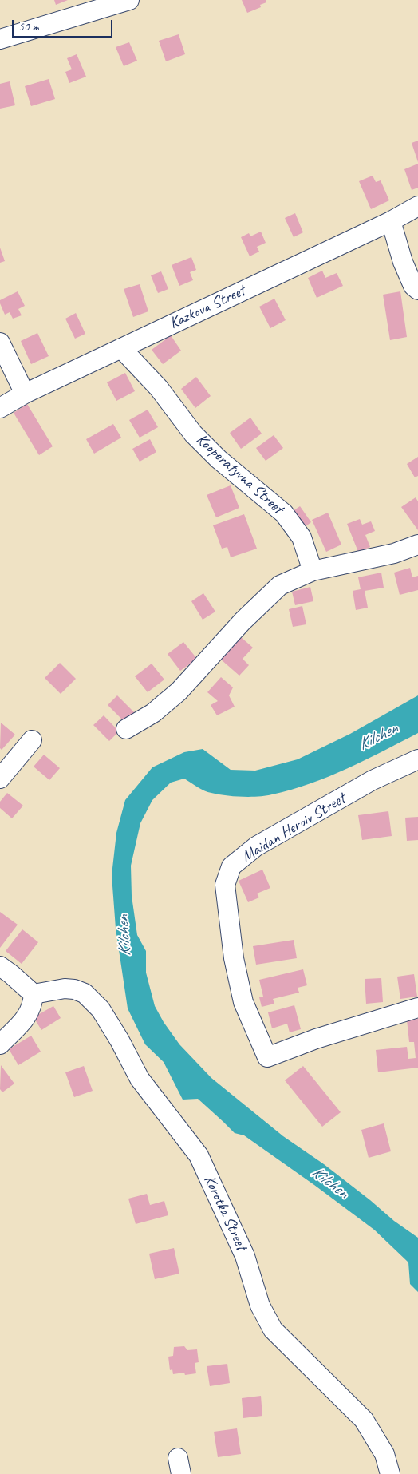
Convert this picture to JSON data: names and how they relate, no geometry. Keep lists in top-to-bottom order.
{
  "streets": {
    "street": [
      "Kazkova Street",
      "Kooperatyvna Street",
      "Maidan Heroiv Street",
      "Korotka Street"
    ]
  },
  "crossings": [
    ["Kazkova Street", "Kooperatyvna Street"]
  ],
  "water": ["Kilchen"],
  "scale_bar": "50 m"
}
